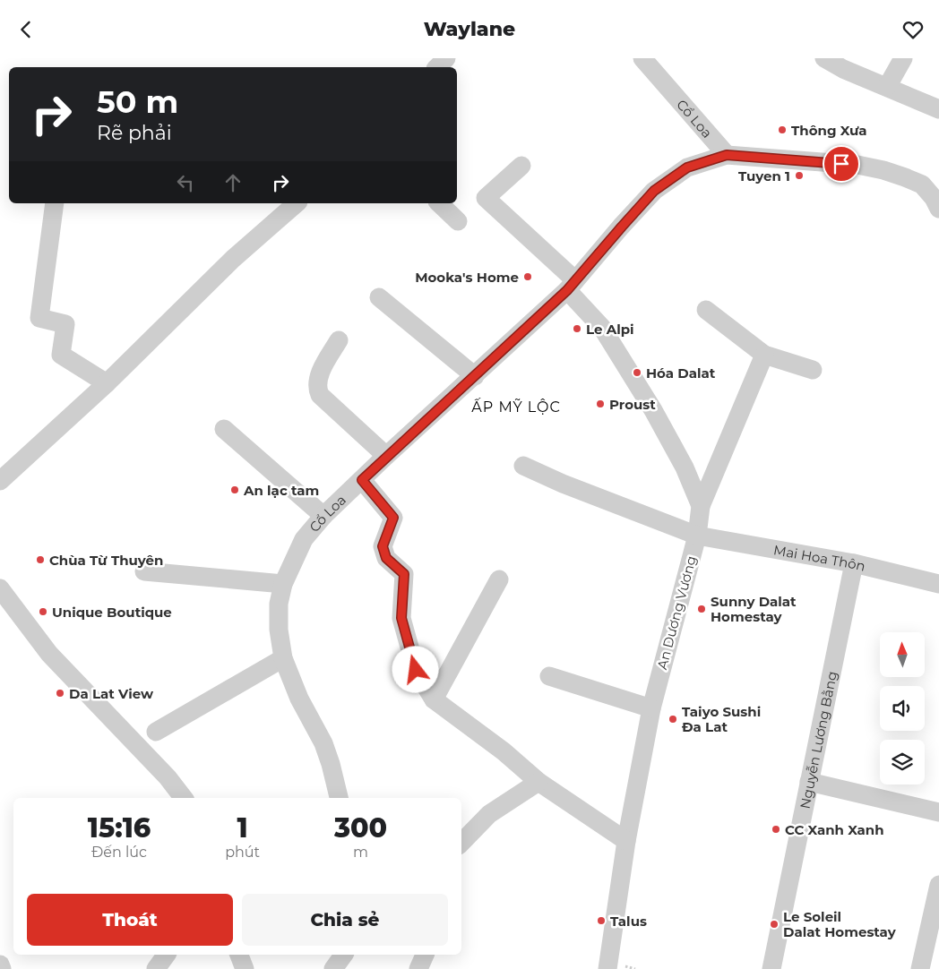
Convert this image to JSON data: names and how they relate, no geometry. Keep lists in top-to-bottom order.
{
  "streets": {
    "street": [
      "Cổ Loa",
      "Mai Hoa Thôn",
      "An Dương Vương",
      "Nguyễn Lương Bằng"
    ]
  },
  "crossings": [
    ["Cổ Loa", "An Dương Vương"],
    ["Mai Hoa Thôn", "An Dương Vương"],
    ["Mai Hoa Thôn", "Nguyễn Lương Bằng"]
  ],
  "districts": ["ẤP MỸ LỘC"],
  "places": [
    "Thông Xưa",
    "Tuyen 1",
    "Mooka's Home",
    "Le Alpi",
    "Hóa Dalat",
    "Proust",
    "An lạc tam",
    "Chùa Từ Thuyên",
    "Sunny Dalat Homestay",
    "Unique Boutique",
    "Da Lat View",
    "Taiyo Sushi Đa Lat",
    "CC Xanh Xanh",
    "Talus",
    "Le Soleil Dalat Homestay"
  ],
  "north": "top",
  "page": {
    "header": "Waylane",
    "turn": ["50 m", "Rẽ phải"],
    "eta": [
      "15:16",
      "Đến lúc",
      "1",
      "phút",
      "300",
      "m"
    ],
    "buttons": ["Thoát", "Chia sẻ"]
  }
}
